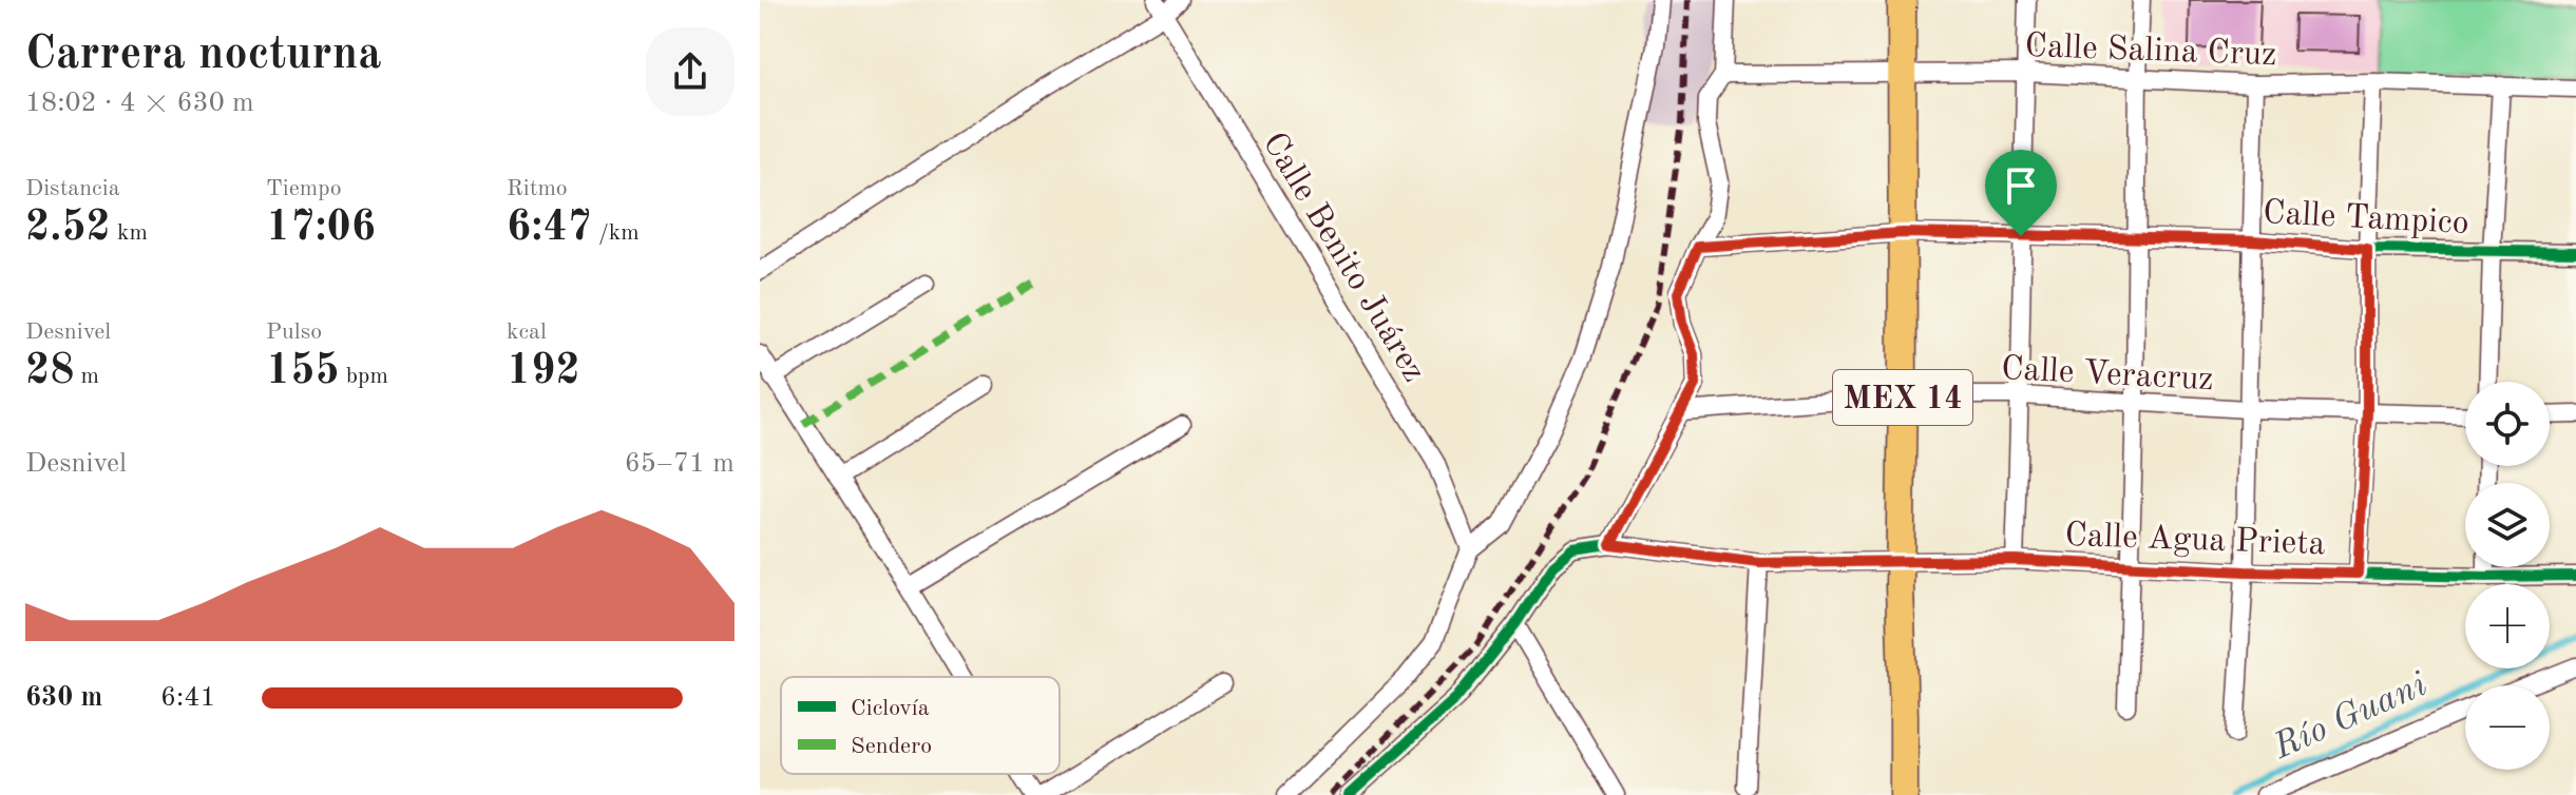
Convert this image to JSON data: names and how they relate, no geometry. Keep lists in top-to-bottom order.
{
  "streets": {
    "main road": ["MEX 14"],
    "street": [
      "Calle Salina Cruz",
      "Calle Tampico",
      "Calle Benito Juárez",
      "Calle Veracruz",
      "Calle Agua Prieta"
    ]
  },
  "crossings": [
    ["Calle Salina Cruz", "MEX 14"],
    ["Calle Tampico", "MEX 14"],
    ["Calle Veracruz", "MEX 14"],
    ["MEX 14", "Calle Agua Prieta"]
  ],
  "water": ["Río Guani"],
  "legend": ["Ciclovía", "Sendero"],
  "page": {
    "heading": ["Carrera nocturna", "18:02 · 4 × 630 m"],
    "stats": [
      ["Distancia", "2.52 km"],
      ["Tiempo", "17:06"],
      ["Ritmo", "6:47 /km"],
      ["Desnivel", "28 m"],
      ["Pulso", "155 bpm"],
      ["kcal", "192"]
    ],
    "map_buttons": ["+", "−"],
    "chart": ["Desnivel", "65–71 m"],
    "list": [
      {
        "name": "630 m",
        "note": "6:41"
      }
    ]
  }
}
